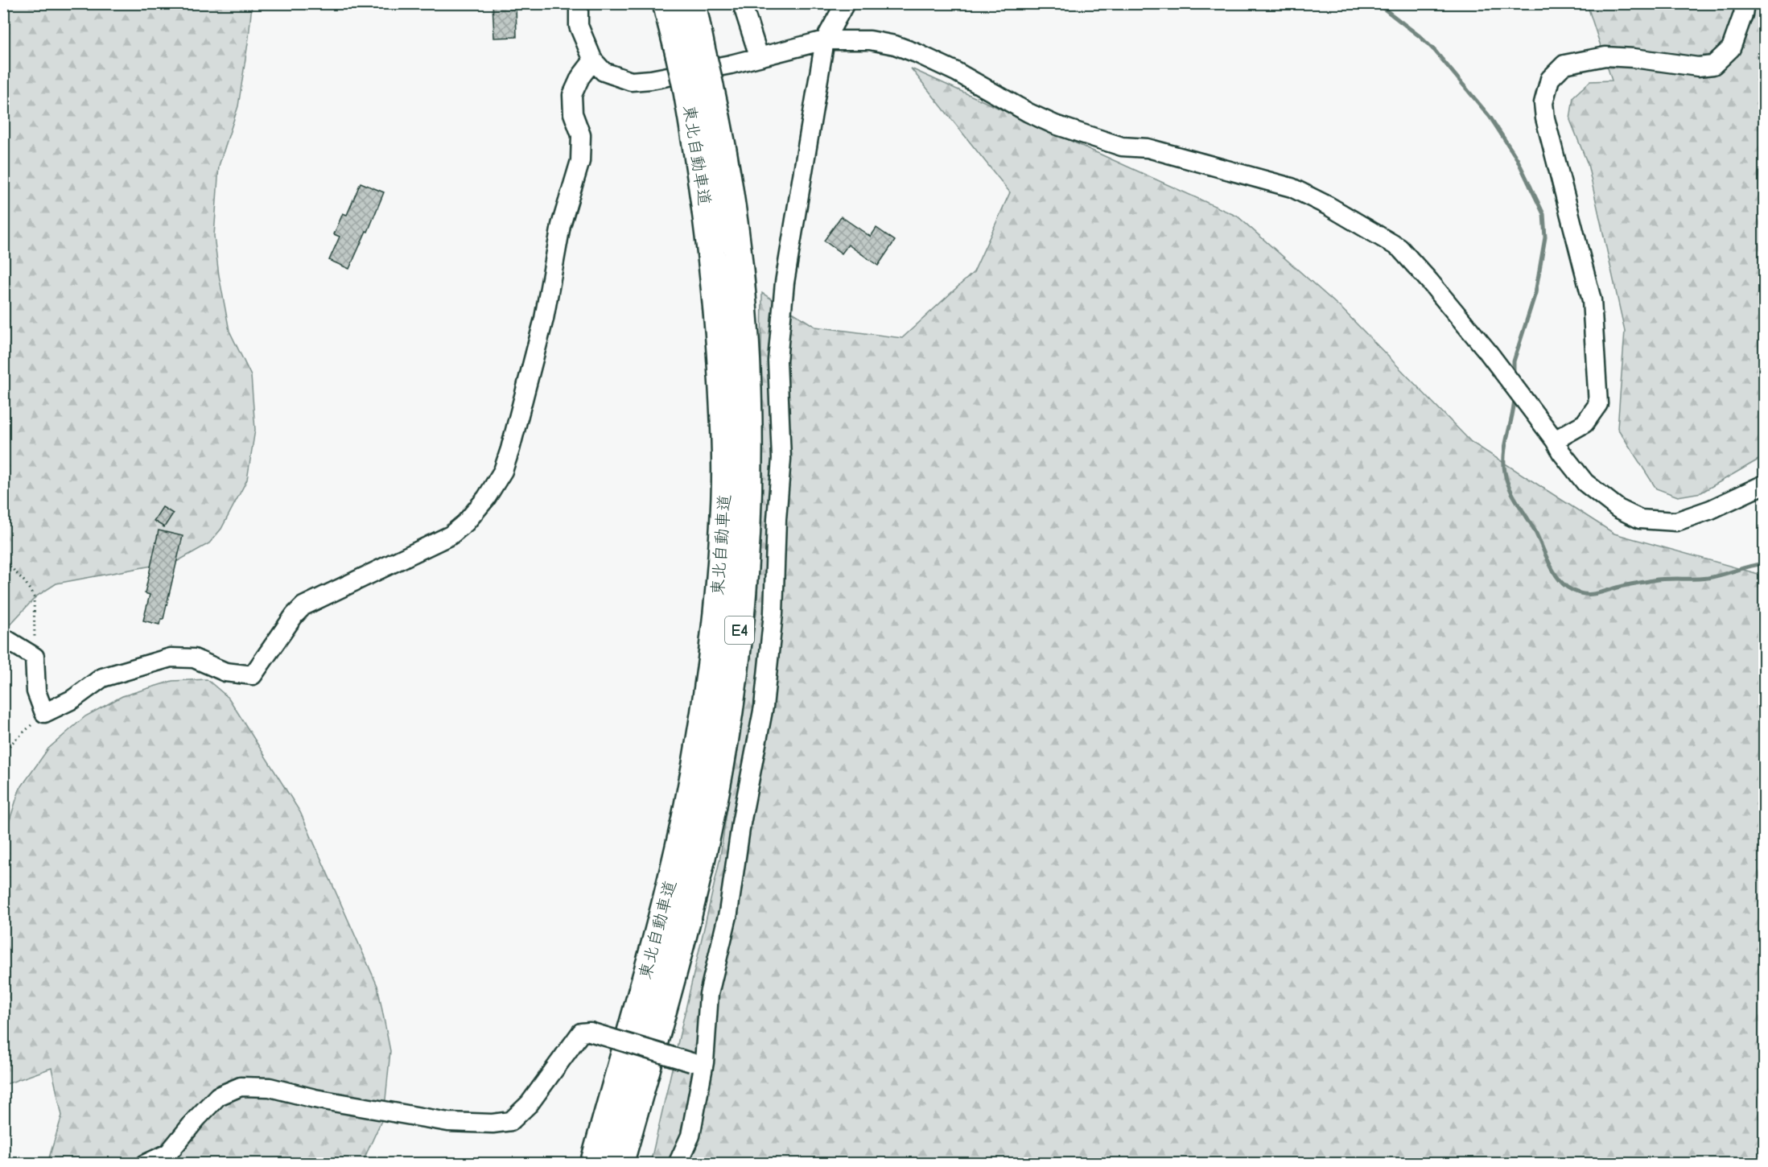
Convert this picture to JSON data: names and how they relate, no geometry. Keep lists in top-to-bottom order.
{
  "streets": {
    "highway": ["東北自動車道", "E4"]
  }
}
